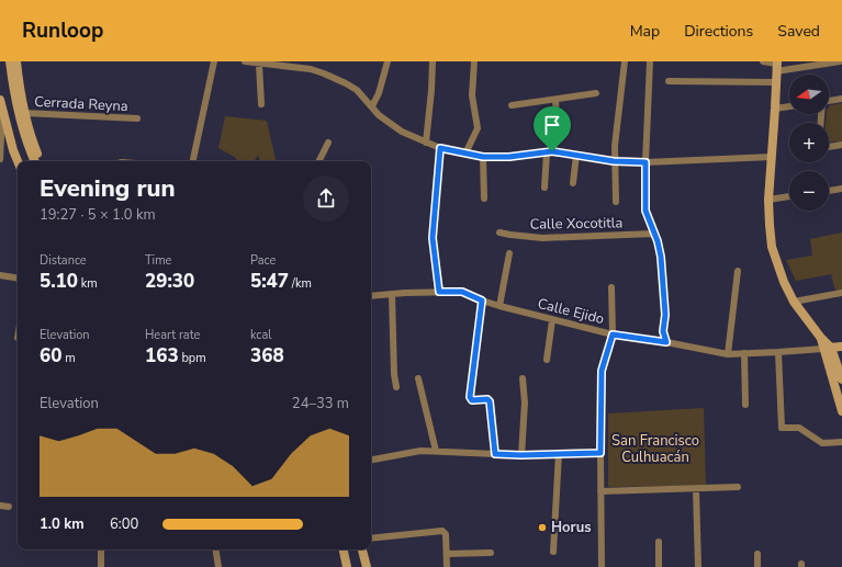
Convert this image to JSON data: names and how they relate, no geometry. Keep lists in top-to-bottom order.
{
  "streets": {
    "street": ["Cerrada Reyna", "Calle Xocotitla", "Calle Ejido"]
  },
  "parks": ["San Francisco Culhuacán"],
  "places": ["Horus"],
  "north": "left",
  "page": {
    "header": "Runloop",
    "nav": ["Map", "Directions", "Saved"],
    "map_buttons": ["+", "−"],
    "heading": ["Evening run", "19:27 · 5 × 1.0 km"],
    "stats": [
      ["Distance", "5.10 km"],
      ["Time", "29:30"],
      ["Pace", "5:47 /km"],
      ["Elevation", "60 m"],
      ["Heart rate", "163 bpm"],
      ["kcal", "368"]
    ],
    "chart": ["Elevation", "24–33 m"],
    "list": [
      {
        "name": "1.0 km",
        "note": "6:00"
      }
    ]
  }
}
